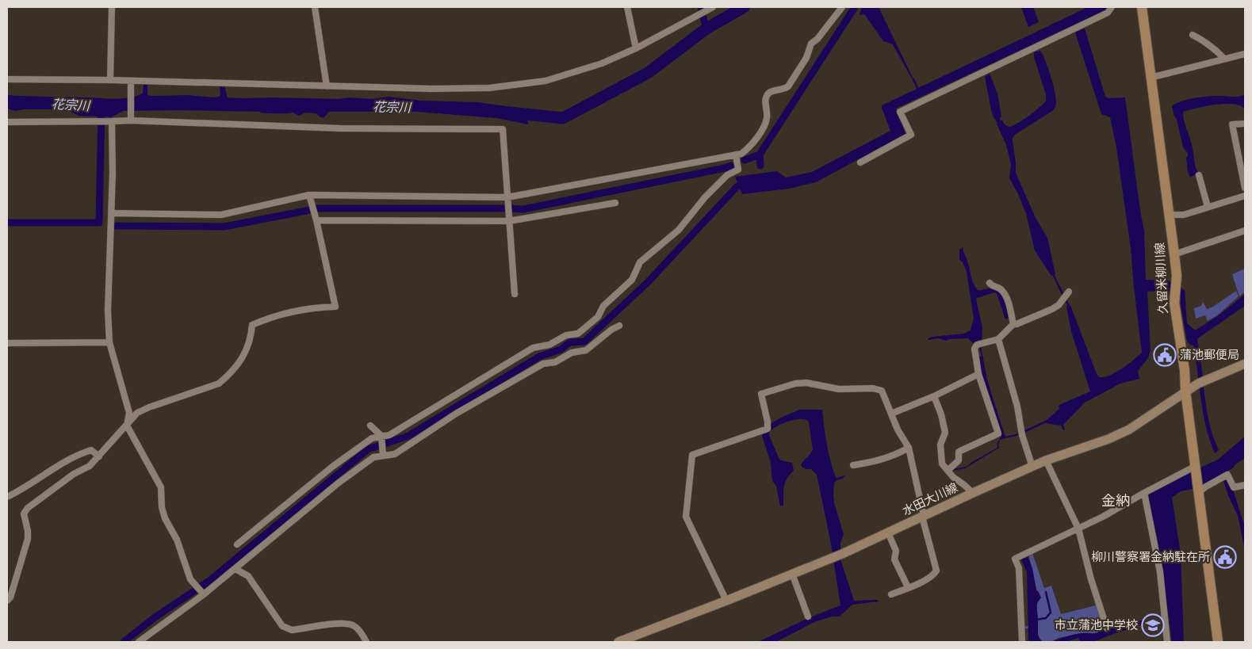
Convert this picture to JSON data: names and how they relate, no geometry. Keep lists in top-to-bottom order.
{
  "streets": {
    "main road": ["久留米柳川線", "水田大川線"]
  },
  "crossings": [
    ["久留米柳川線", "水田大川線"]
  ],
  "districts": ["金納"],
  "water": ["花宗川"],
  "places": {
    "public building": ["蒲池郵便局", "柳川警察署金納駐在所"],
    "school or university": ["市立蒲池中学校"]
  }
}
